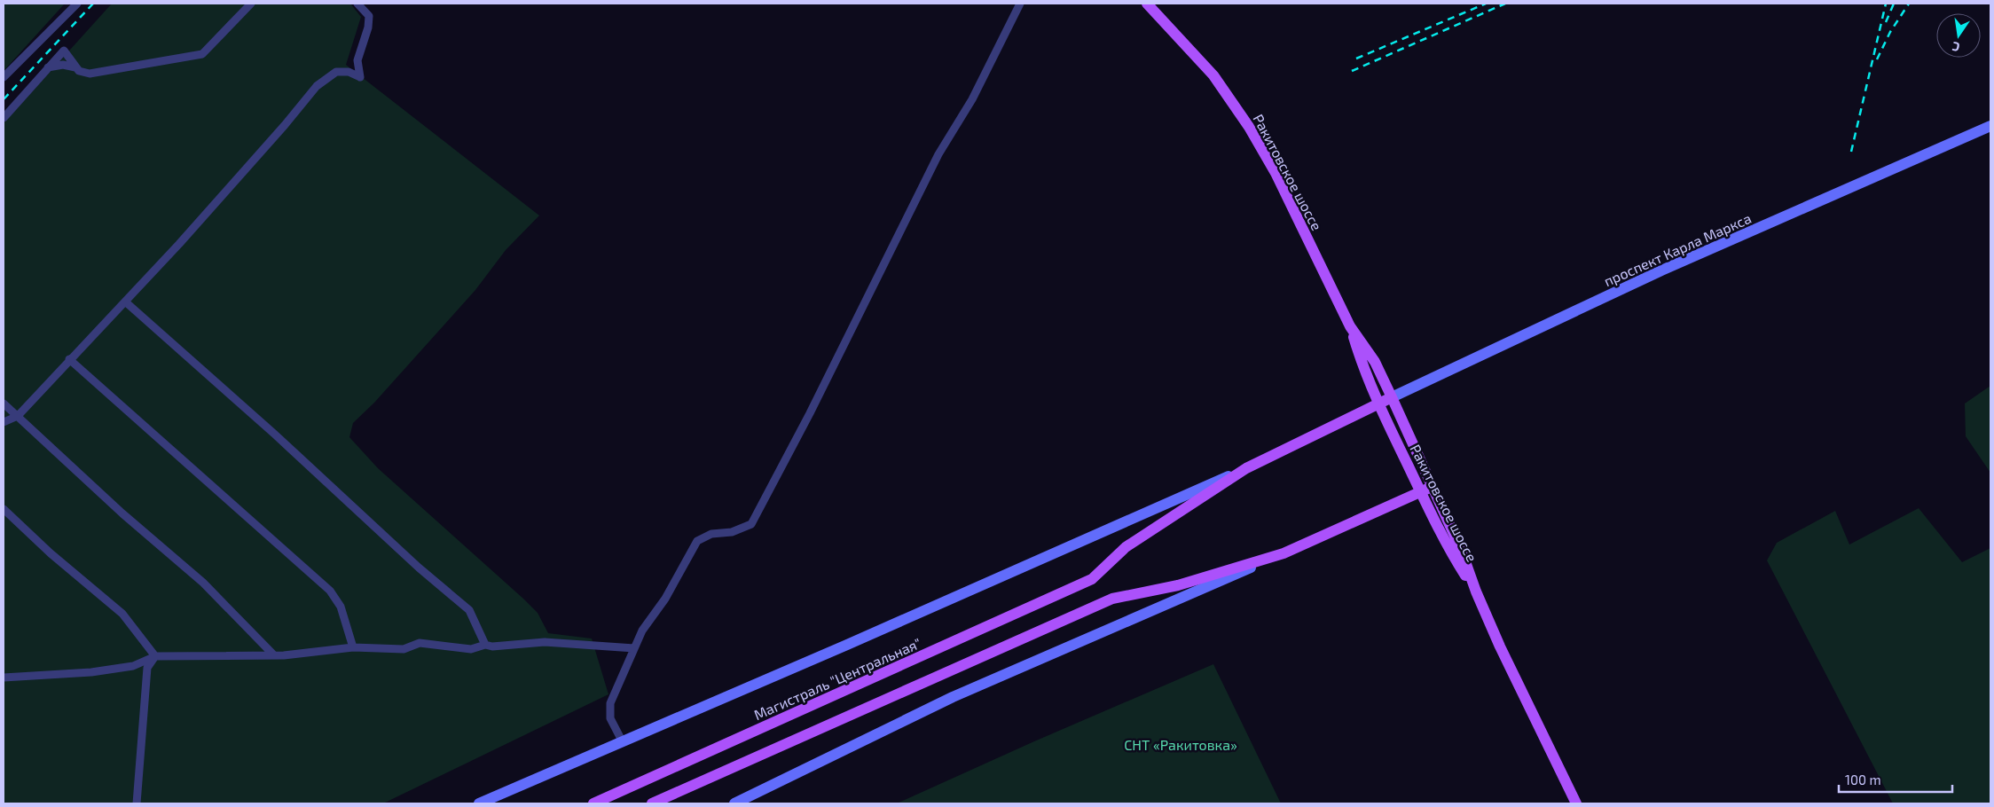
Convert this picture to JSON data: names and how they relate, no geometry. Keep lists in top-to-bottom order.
{
  "streets": {
    "main road": ["Ракитовское шоссе", "проспект Карла Маркса", "Магистраль \"Центральная\""]
  },
  "crossings": [
    ["Ракитовское шоссе", "проспект Карла Маркса"],
    ["проспект Карла Маркса", "Магистраль \"Центральная\""]
  ],
  "parks": ["СНТ «Ракитовка»"],
  "scale_bar": "100 m",
  "north": "bottom"
}
